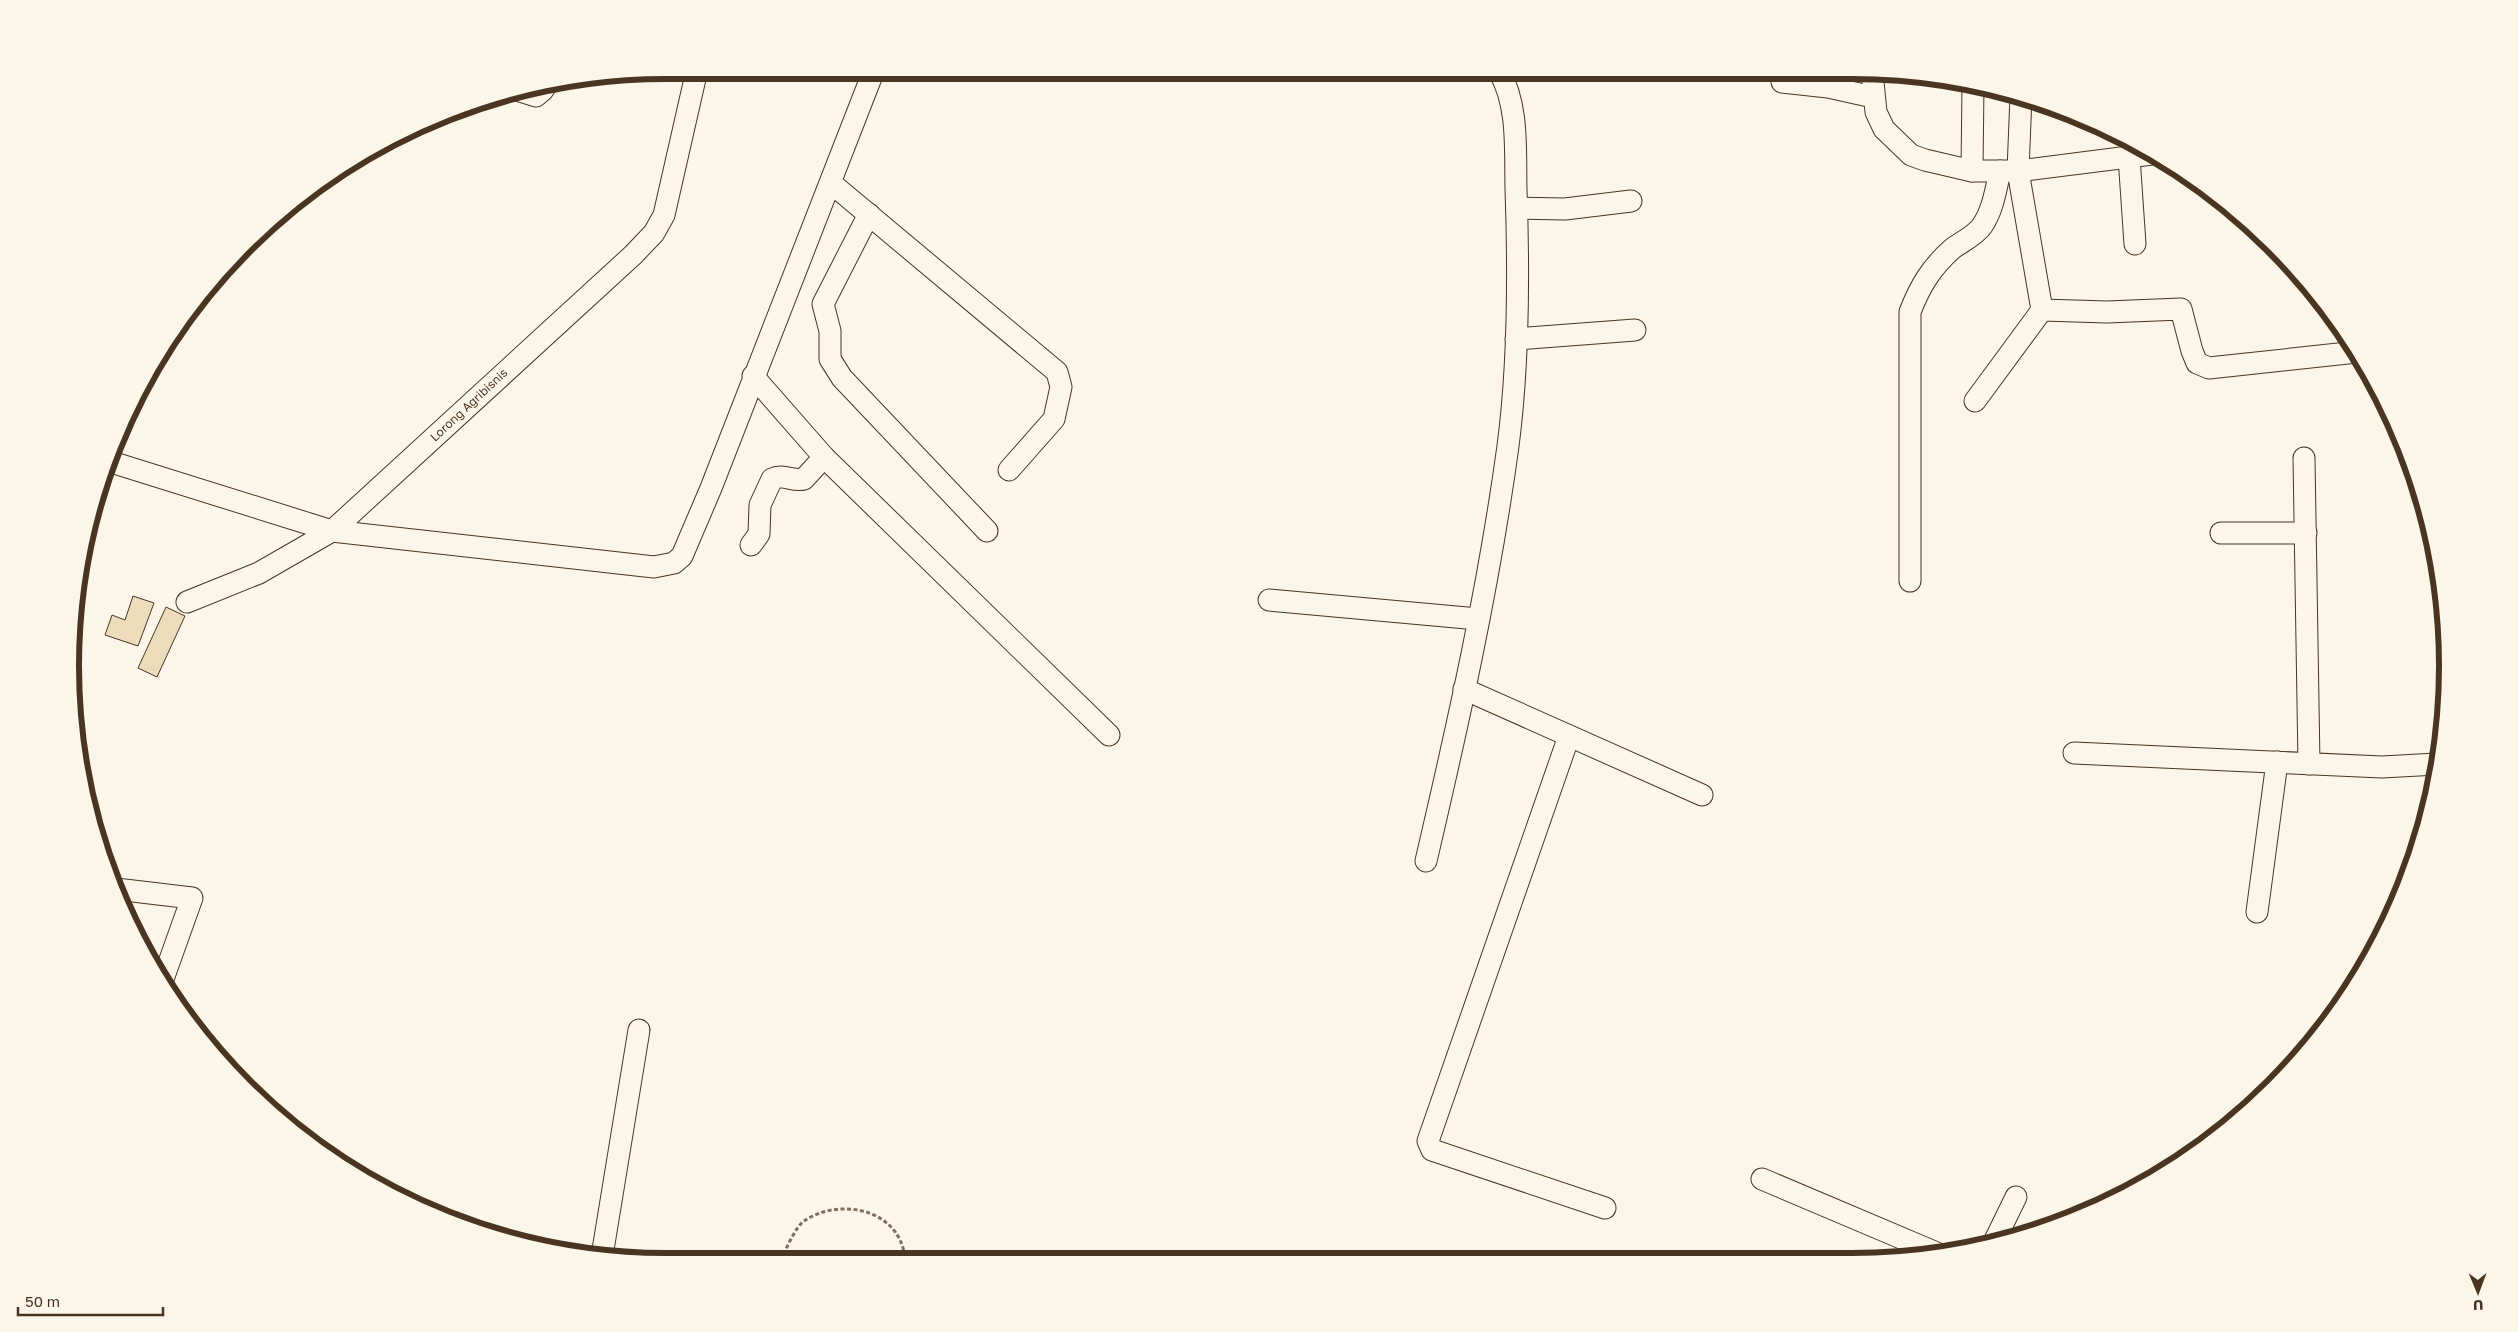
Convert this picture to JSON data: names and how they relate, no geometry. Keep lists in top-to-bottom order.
{
  "streets": {
    "street": ["Lorong Agribisnis"]
  },
  "scale_bar": "50 m",
  "north": "bottom"
}
